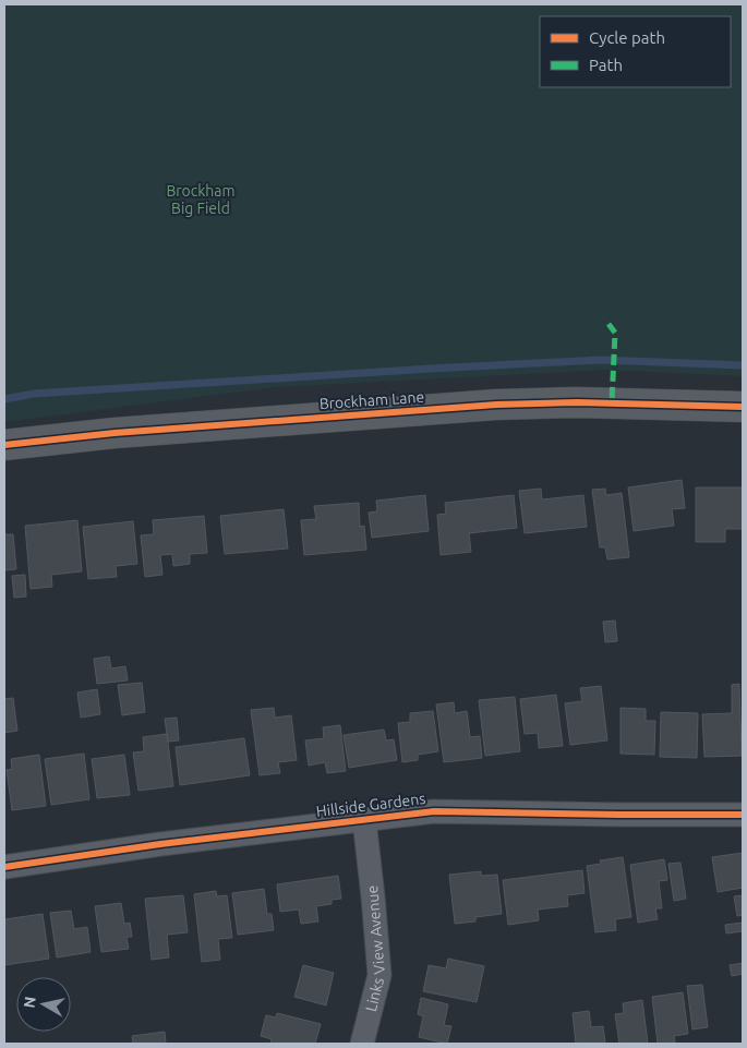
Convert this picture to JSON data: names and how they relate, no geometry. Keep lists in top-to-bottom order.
{
  "streets": {
    "street": ["Brockham Lane", "Hillside Gardens", "Links View Avenue"]
  },
  "crossings": [
    ["Hillside Gardens", "Links View Avenue"]
  ],
  "parks": ["Brockham Big Field"],
  "legend": ["Cycle path", "Path"],
  "north": "left"
}
